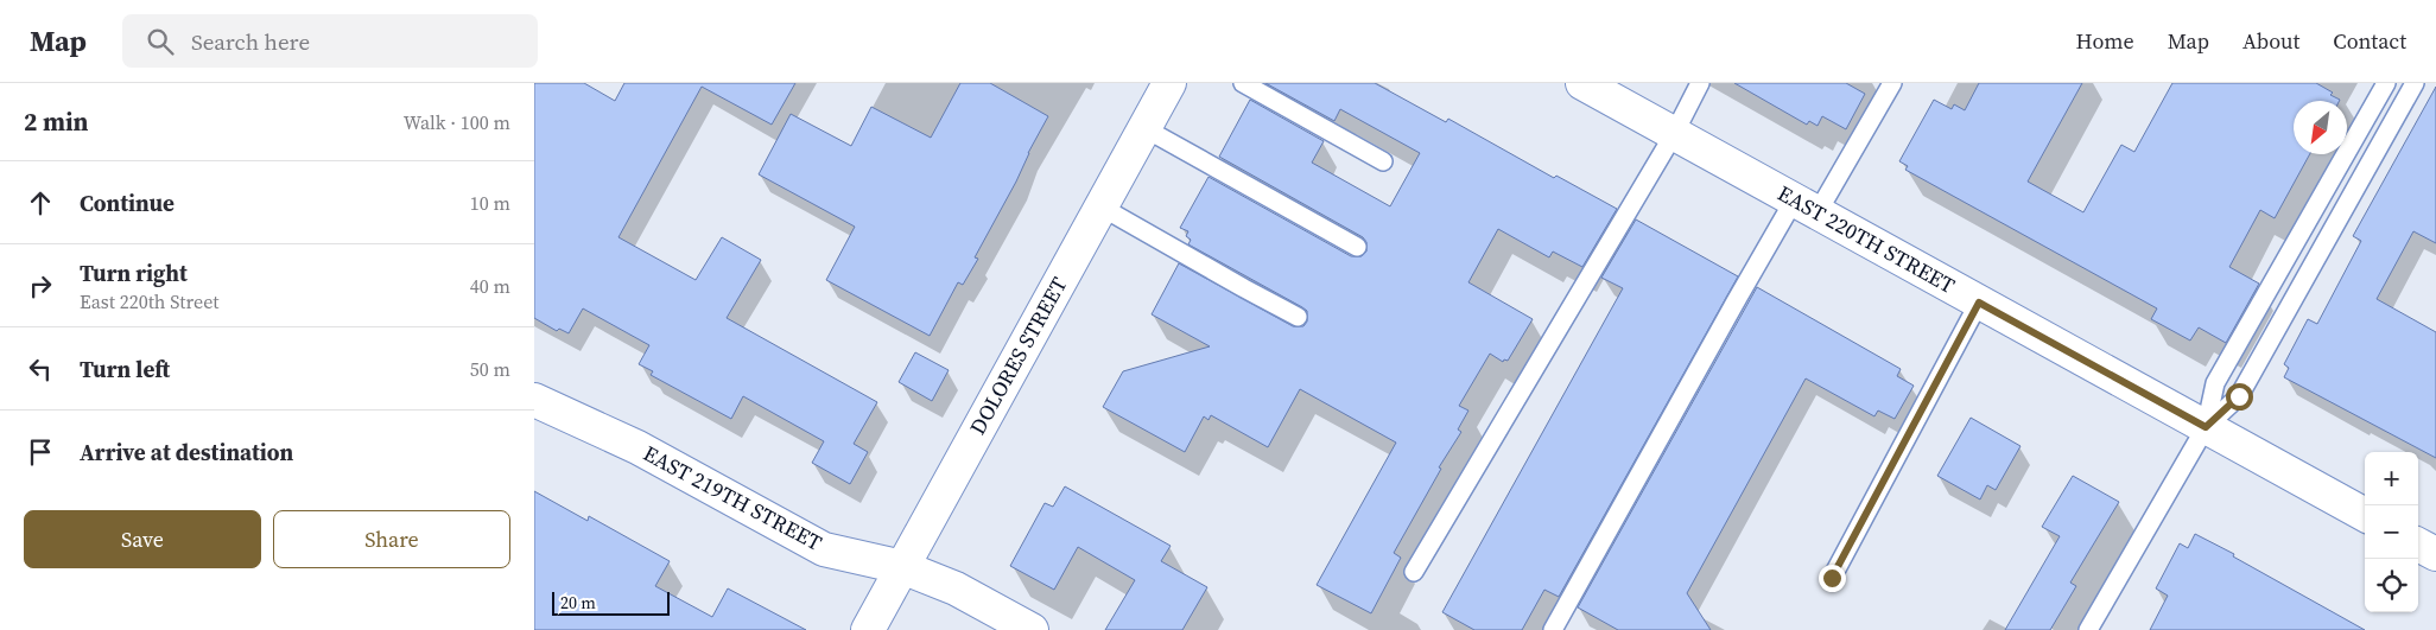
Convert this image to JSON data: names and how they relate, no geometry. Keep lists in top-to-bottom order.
{
  "streets": {
    "street": ["EAST 220TH STREET", "DOLORES STREET", "EAST 219TH STREET"]
  },
  "crossings": [
    ["DOLORES STREET", "EAST 219TH STREET"]
  ],
  "scale_bar": "20 m",
  "north": "bottom left",
  "page": {
    "header": "Map",
    "search": "Search here",
    "nav": [
      "Home",
      "Map",
      "About",
      "Contact"
    ],
    "heading": ["2 min", "Walk · 100 m"],
    "list": [
      ["Continue", "10 m"],
      ["Turn right", "East 220th Street", "40 m"],
      ["Turn left", "50 m"],
      "Arrive at destination"
    ],
    "map_buttons": ["+", "−"],
    "buttons": ["Save", "Share"],
    "scale": "20 m"
  }
}
